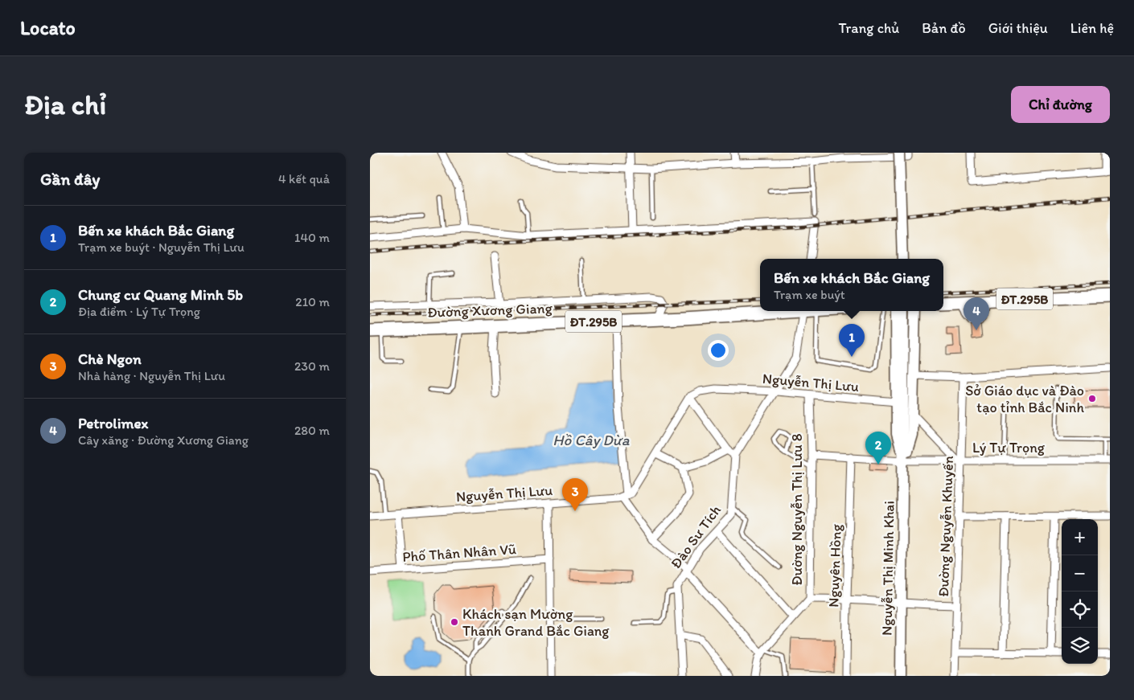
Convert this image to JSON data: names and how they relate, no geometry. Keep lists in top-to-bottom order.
{
  "streets": {
    "main road": ["ĐT.295B", "Đường Xương Giang", "Nguyễn Thị Minh Khai"],
    "street": [
      "Nguyễn Thị Lưu",
      "Lý Tự Trọng",
      "Đường Nguyễn Thị Lưu 8",
      "Đường Nguyễn Khuyến",
      "Đào Sư Tích",
      "Phố Thân Nhân Vũ",
      "Nguyên Hồng"
    ]
  },
  "crossings": [
    ["Nguyễn Thị Lưu", "Đường Nguyễn Thị Lưu 8"],
    ["Lý Tự Trọng", "Đường Nguyễn Thị Lưu 8"],
    ["Lý Tự Trọng", "Đường Nguyễn Khuyến"],
    ["Lý Tự Trọng", "Nguyên Hồng"],
    ["Lý Tự Trọng", "Nguyễn Thị Minh Khai"]
  ],
  "water": ["Hồ Cây Dừa"],
  "places": ["Sở Giáo dục và Đào tạo tỉnh Bắc Ninh", "Khách sạn Mường Thanh Grand Bắc Giang"],
  "page": {
    "header": "Locato",
    "nav": [
      "Trang chủ",
      "Bản đồ",
      "Giới thiệu",
      "Liên hệ"
    ],
    "buttons": "Chỉ đường",
    "title": "Địa chỉ",
    "heading": ["Gần đây", "4 kết quả"],
    "list": [
      {
        "mark": "1",
        "name": "Bến xe khách Bắc Giang",
        "note": "Trạm xe buýt · Nguyễn Thị Lưu",
        "value": "140 m"
      },
      {
        "mark": "2",
        "name": "Chung cư Quang Minh 5b",
        "note": "Địa điểm · Lý Tự Trọng",
        "value": "210 m"
      },
      {
        "mark": "3",
        "name": "Chè Ngon",
        "note": "Nhà hàng · Nguyễn Thị Lưu",
        "value": "230 m"
      },
      {
        "mark": "4",
        "name": "Petrolimex",
        "note": "Cây xăng · Đường Xương Giang",
        "value": "280 m"
      }
    ],
    "popup": ["Bến xe khách Bắc Giang", "Trạm xe buýt"],
    "pins": [
      "4",
      "1",
      "2",
      "3"
    ],
    "map_buttons": ["+", "−"]
  }
}
